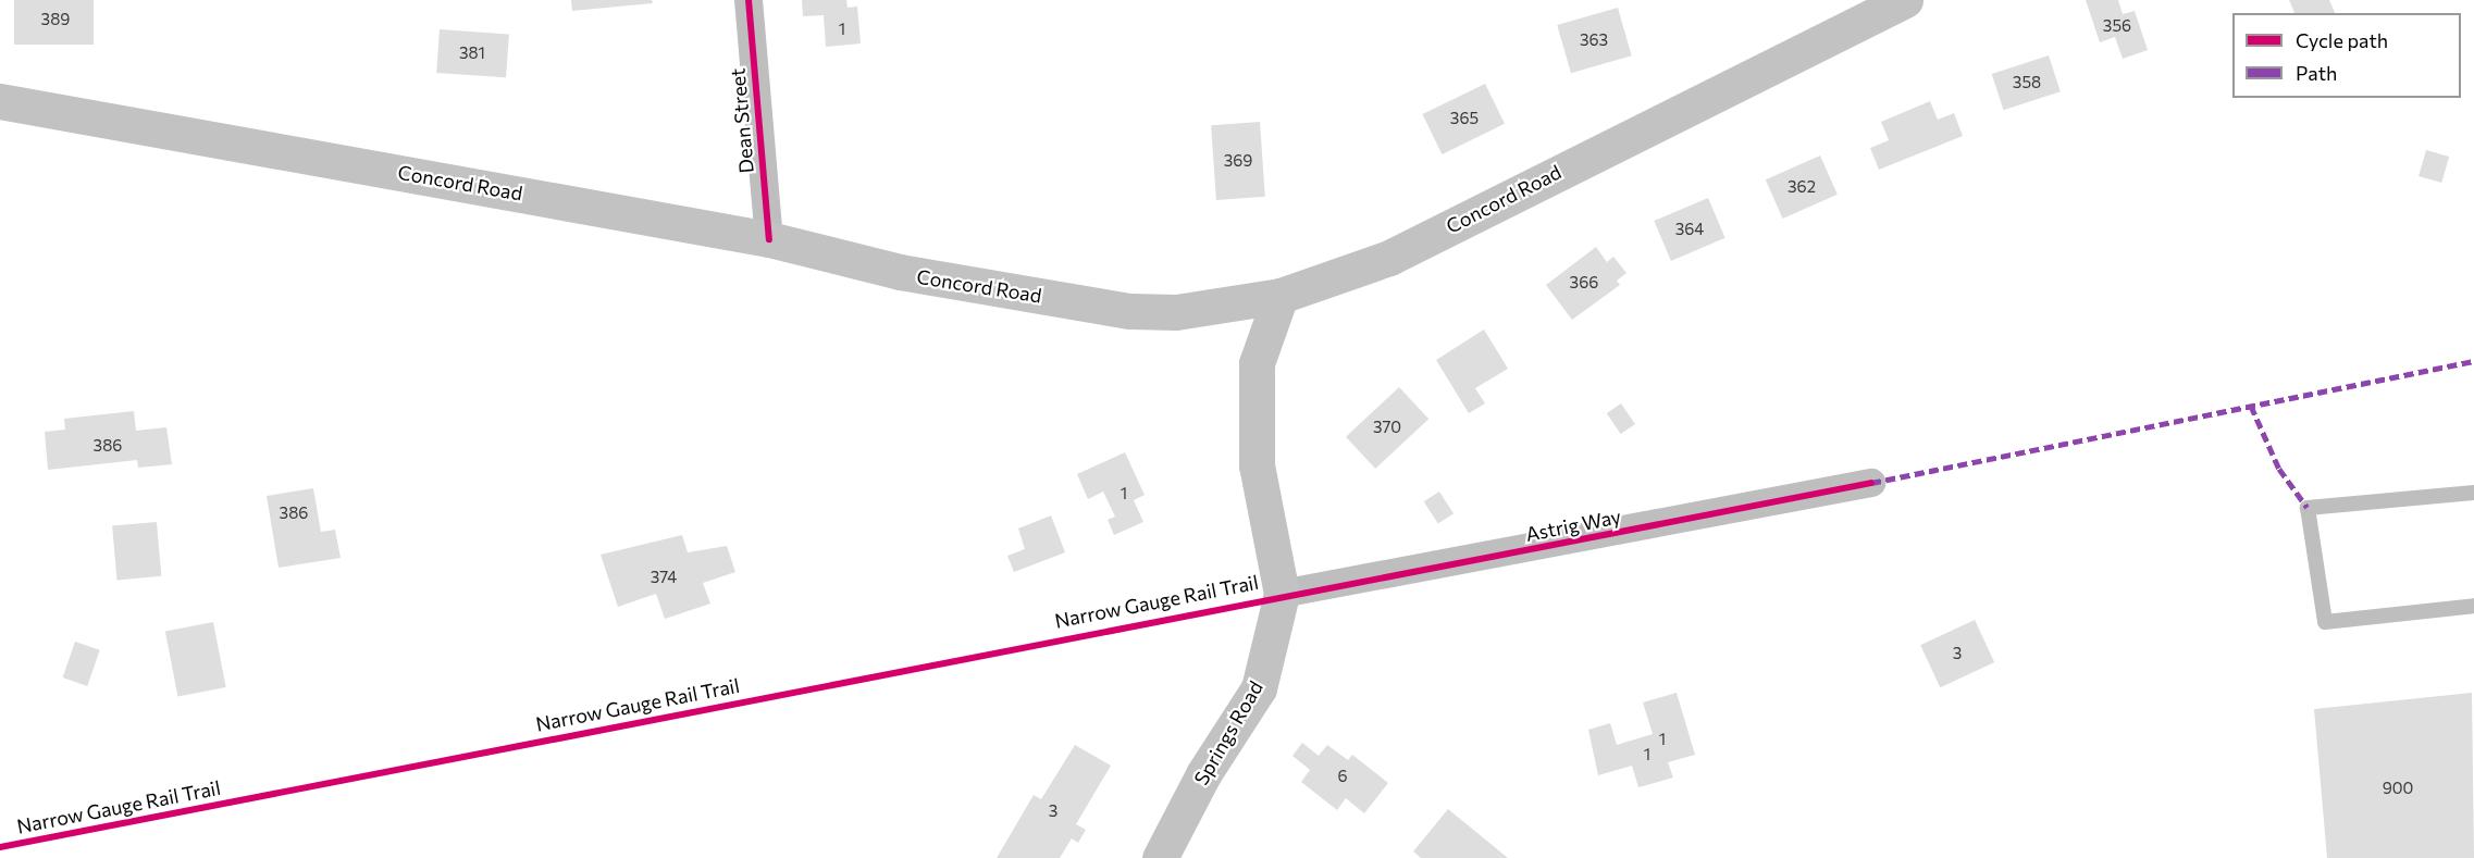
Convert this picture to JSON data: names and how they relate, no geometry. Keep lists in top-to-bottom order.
{
  "streets": {
    "main road": ["Concord Road", "Springs Road"],
    "street": ["Dean Street", "Astrig Way"],
    "cycle path": ["Narrow Gauge Rail Trail"]
  },
  "crossings": [
    ["Dean Street", "Concord Road"],
    ["Concord Road", "Springs Road"],
    ["Astrig Way", "Springs Road"]
  ],
  "house_numbers": [
    "389",
    "356",
    "1",
    "363",
    "381",
    "358",
    "365",
    "369",
    "362",
    "364",
    "366",
    "370",
    "386",
    "1",
    "386",
    "374",
    "3",
    "1",
    "1",
    "6",
    "900",
    "3"
  ],
  "legend": ["Cycle path", "Path"]
}
